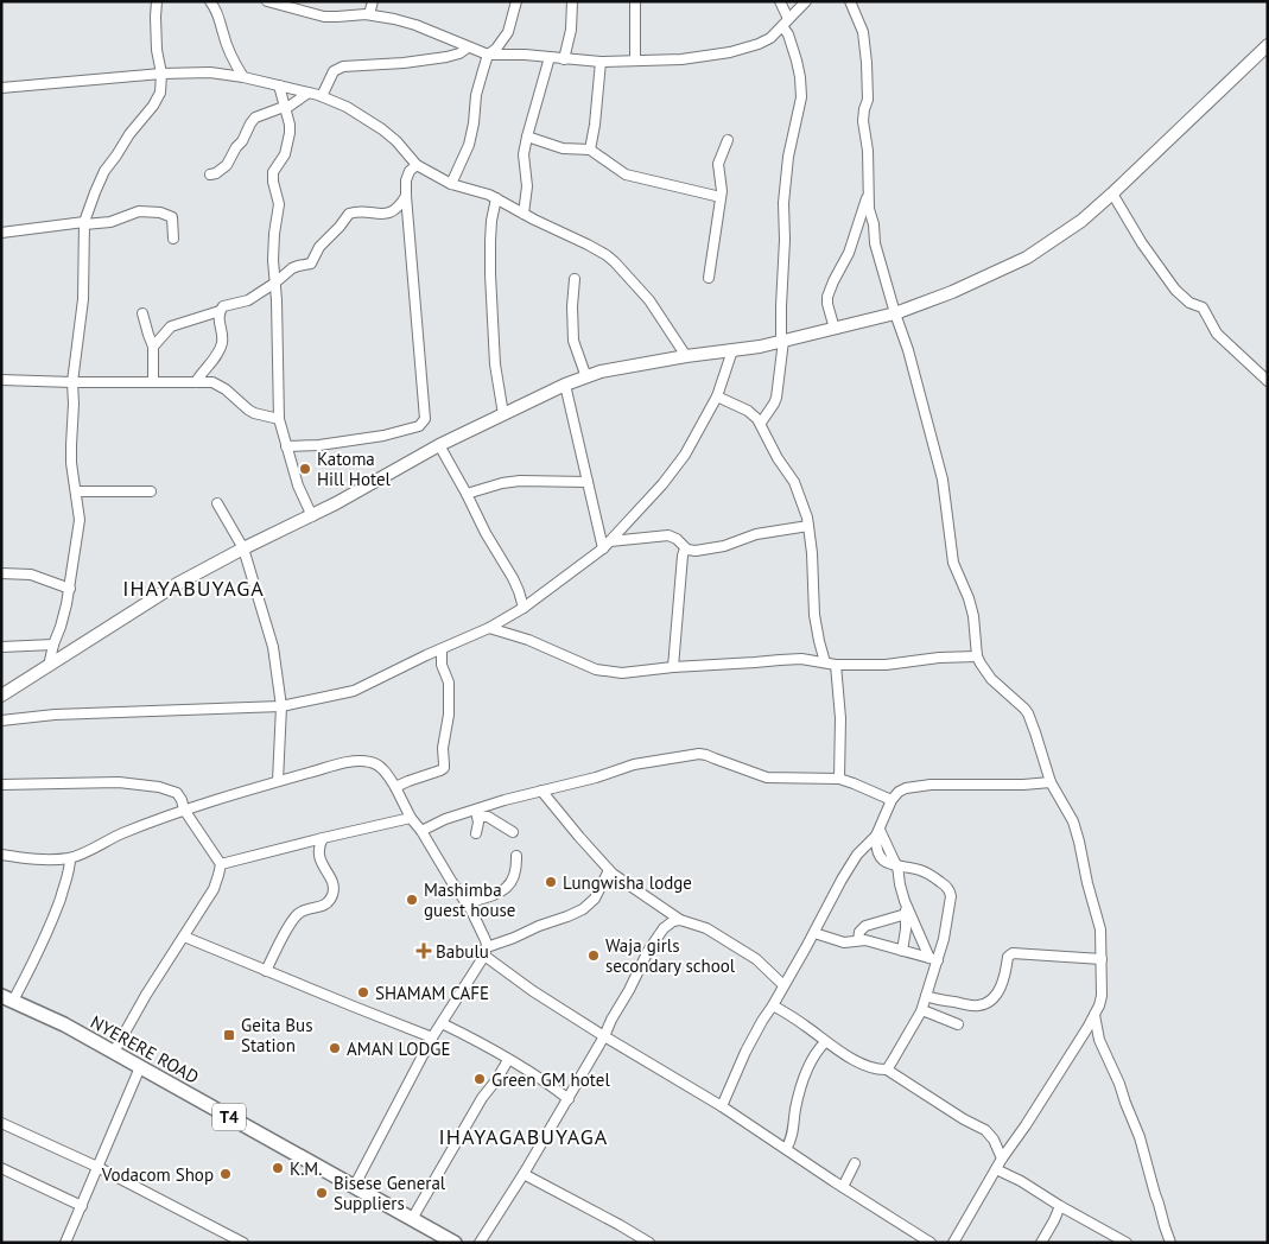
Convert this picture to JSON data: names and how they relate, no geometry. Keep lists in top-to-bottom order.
{
  "streets": {
    "highway": ["NYERERE ROAD", "T4"]
  },
  "districts": ["IHAYABUYAGA", "IHAYAGABUYAGA"],
  "places": {
    "other": [
      "Katoma Hill Hotel",
      "Lungwisha lodge",
      "Mashimba guest house",
      "Waja girls secondary school",
      "SHAMAM CAFE",
      "AMAN LODGE",
      "Green GM hotel",
      "K.M.",
      "Vodacom Shop",
      "Bisese General Suppliers"
    ],
    "health": ["Babulu"],
    "transit": ["Geita Bus Station"]
  }
}
